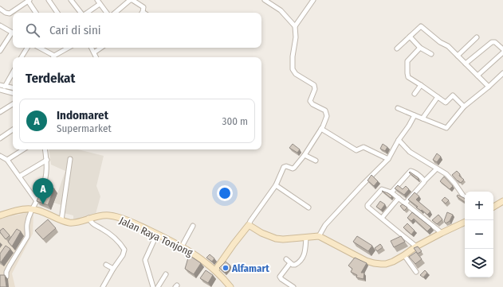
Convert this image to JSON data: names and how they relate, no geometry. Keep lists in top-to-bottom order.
{
  "streets": {
    "main road": ["Jalan Raya Tonjong"]
  },
  "places": ["Alfamart"],
  "page": {
    "search": "Cari di sini",
    "heading": "Terdekat",
    "list": [
      {
        "mark": "A",
        "name": "Indomaret",
        "note": "Supermarket",
        "value": "300 m"
      }
    ],
    "pins": "A",
    "map_buttons": ["+", "−"]
  }
}
